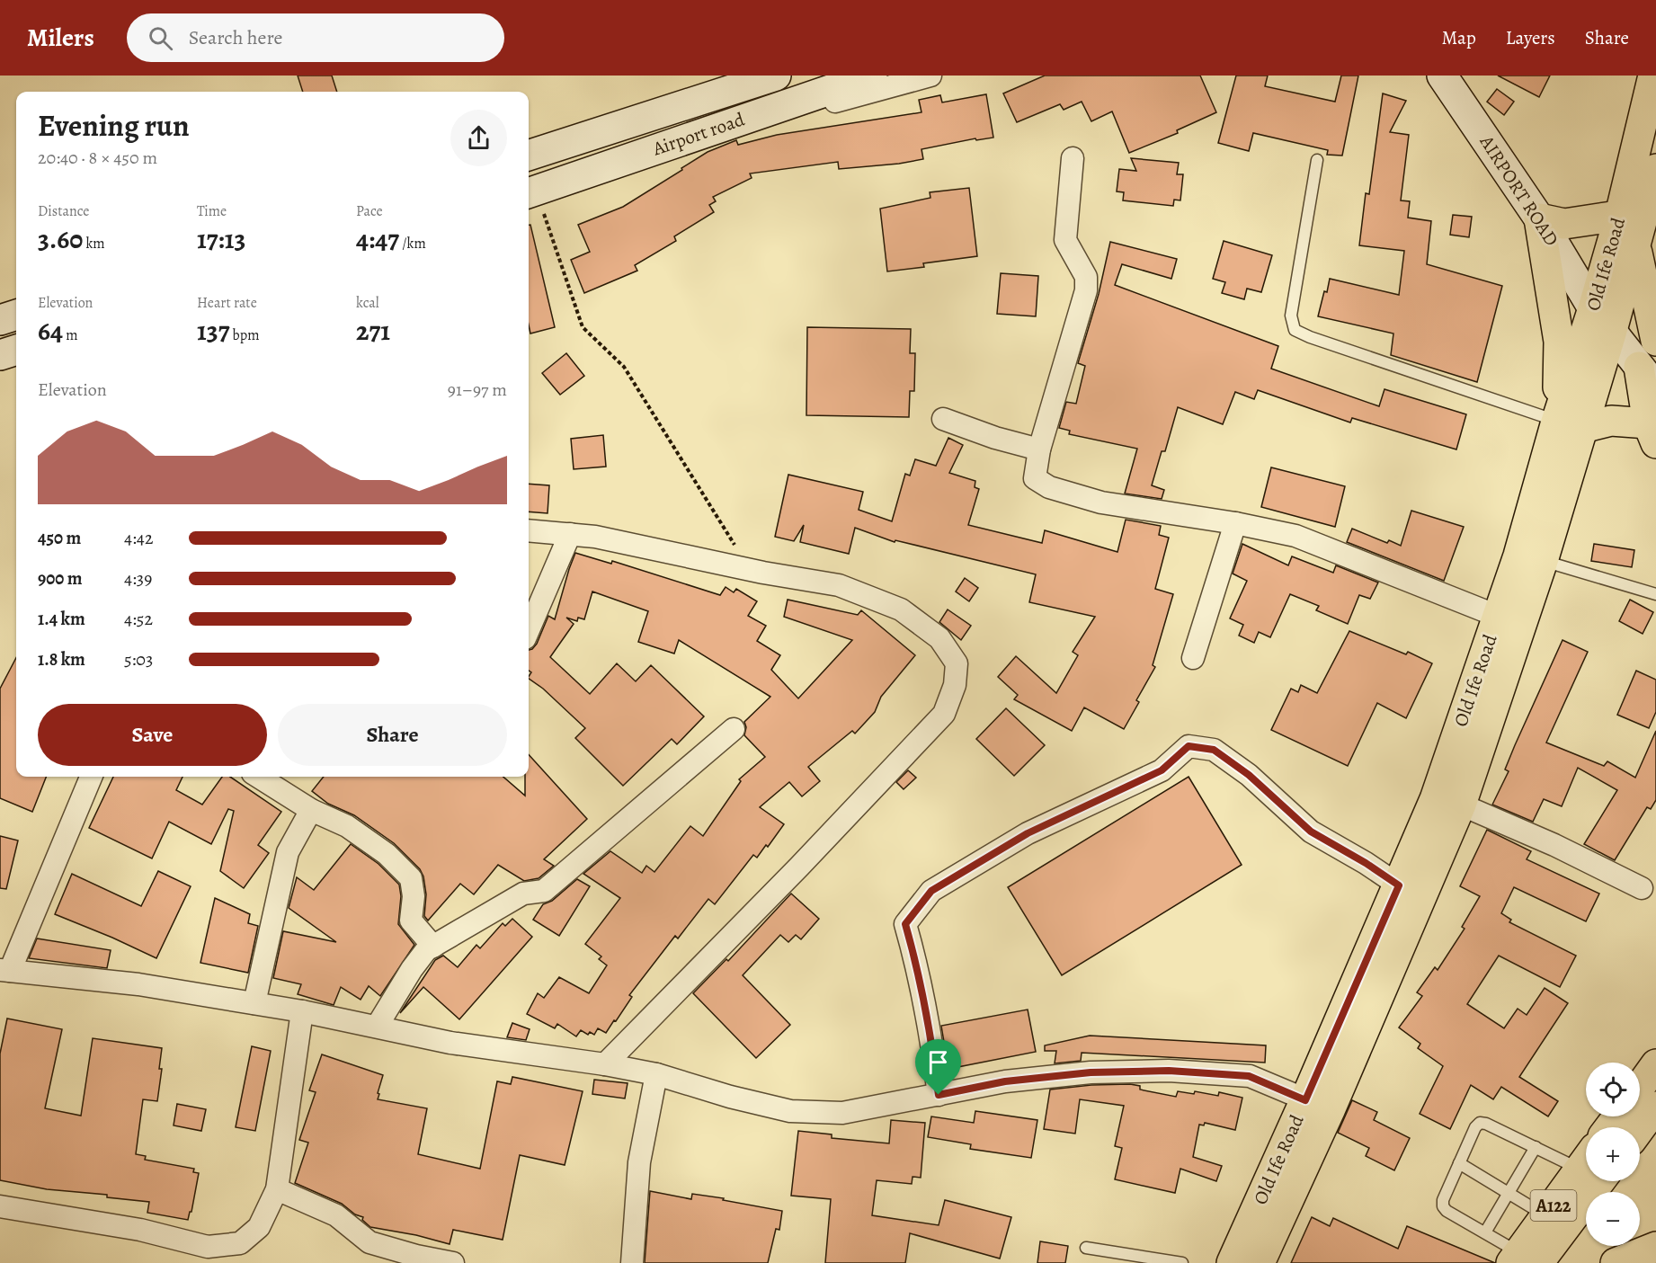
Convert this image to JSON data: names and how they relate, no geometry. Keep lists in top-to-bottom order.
{
  "streets": {
    "main road": [
      "Airport road",
      "AIRPORT ROAD",
      "Old Ife Road",
      "A122"
    ]
  },
  "crossings": [
    ["AIRPORT ROAD", "Old Ife Road"]
  ],
  "page": {
    "header": "Milers",
    "search": "Search here",
    "nav": ["Map", "Layers", "Share"],
    "heading": ["Evening run", "20:40 · 8 × 450 m"],
    "stats": [
      ["Distance", "3.60 km"],
      ["Time", "17:13"],
      ["Pace", "4:47 /km"],
      ["Elevation", "64 m"],
      ["Heart rate", "137 bpm"],
      ["kcal", "271"]
    ],
    "chart": ["Elevation", "91–97 m"],
    "list": [
      {
        "name": "450 m",
        "note": "4:42"
      },
      {
        "name": "900 m",
        "note": "4:39"
      },
      {
        "name": "1.4 km",
        "note": "4:52"
      },
      {
        "name": "1.8 km",
        "note": "5:03"
      }
    ],
    "buttons": ["Save", "Share"],
    "map_buttons": ["+", "−"]
  }
}
